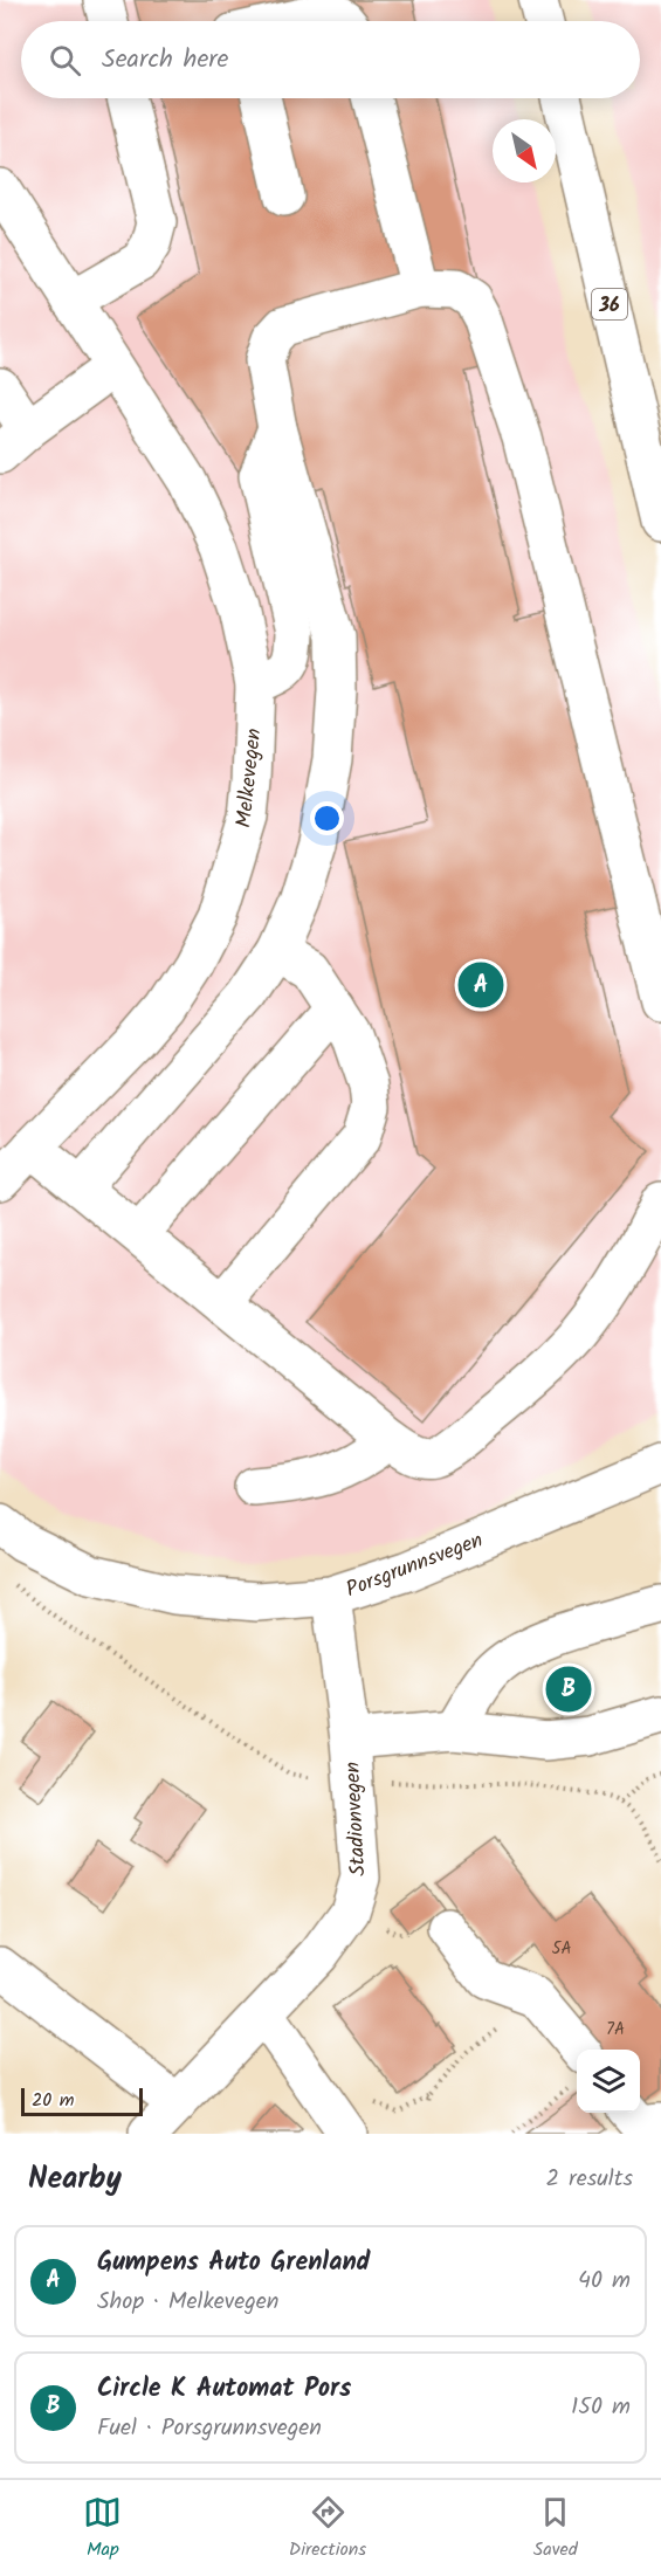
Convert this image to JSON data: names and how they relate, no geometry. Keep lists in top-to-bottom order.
{
  "streets": {
    "main road": [
      "36",
      "Melkevegen",
      "Porsgrunnsvegen",
      "Stadionvegen"
    ]
  },
  "crossings": [
    ["Porsgrunnsvegen", "Stadionvegen"]
  ],
  "house_numbers": ["5A", "7A"],
  "scale_bar": "20 m",
  "north": "bottom right",
  "page": {
    "search": "Search here",
    "pins": ["A", "B"],
    "scale": "20 m",
    "heading": ["Nearby", "2 results"],
    "list": [
      {
        "mark": "A",
        "name": "Gumpens Auto Grenland",
        "note": "Shop · Melkevegen",
        "value": "40 m"
      },
      {
        "mark": "B",
        "name": "Circle K Automat Pors",
        "note": "Fuel · Porsgrunnsvegen",
        "value": "150 m"
      }
    ],
    "nav": ["Map", "Directions", "Saved"]
  }
}
